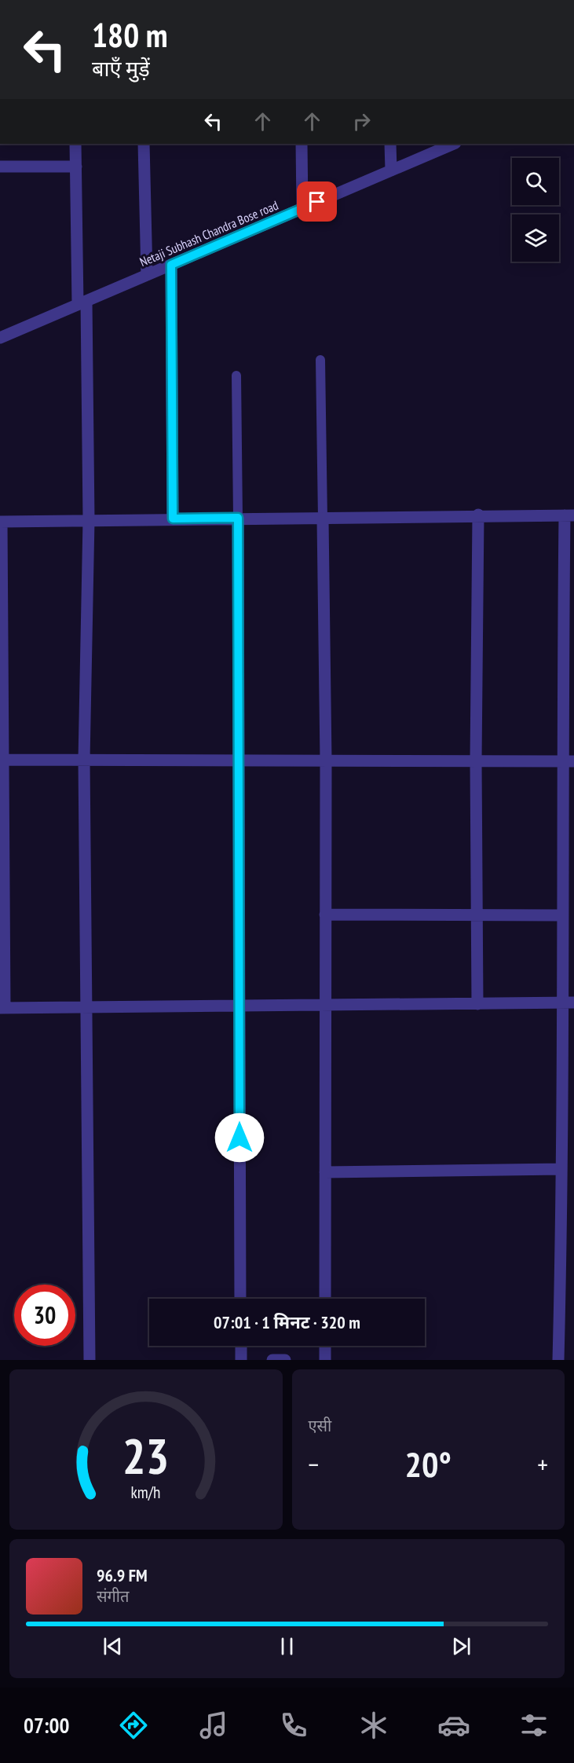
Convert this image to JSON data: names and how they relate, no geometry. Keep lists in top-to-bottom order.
{
  "streets": {
    "street": ["Netaji Subhash Chandra Bose road"]
  },
  "page": {
    "turn": ["180 m", "बाएँ मुड़ें"],
    "limit": "30",
    "trip": "07:01 · 1 मिनट · 320 m",
    "tile": "एसी",
    "heat": ["−", "20°", "+"],
    "song": ["96.9 FM", "संगीत"],
    "tabs": "07:00",
    "gauge": ["23", "km/h"]
  }
}
